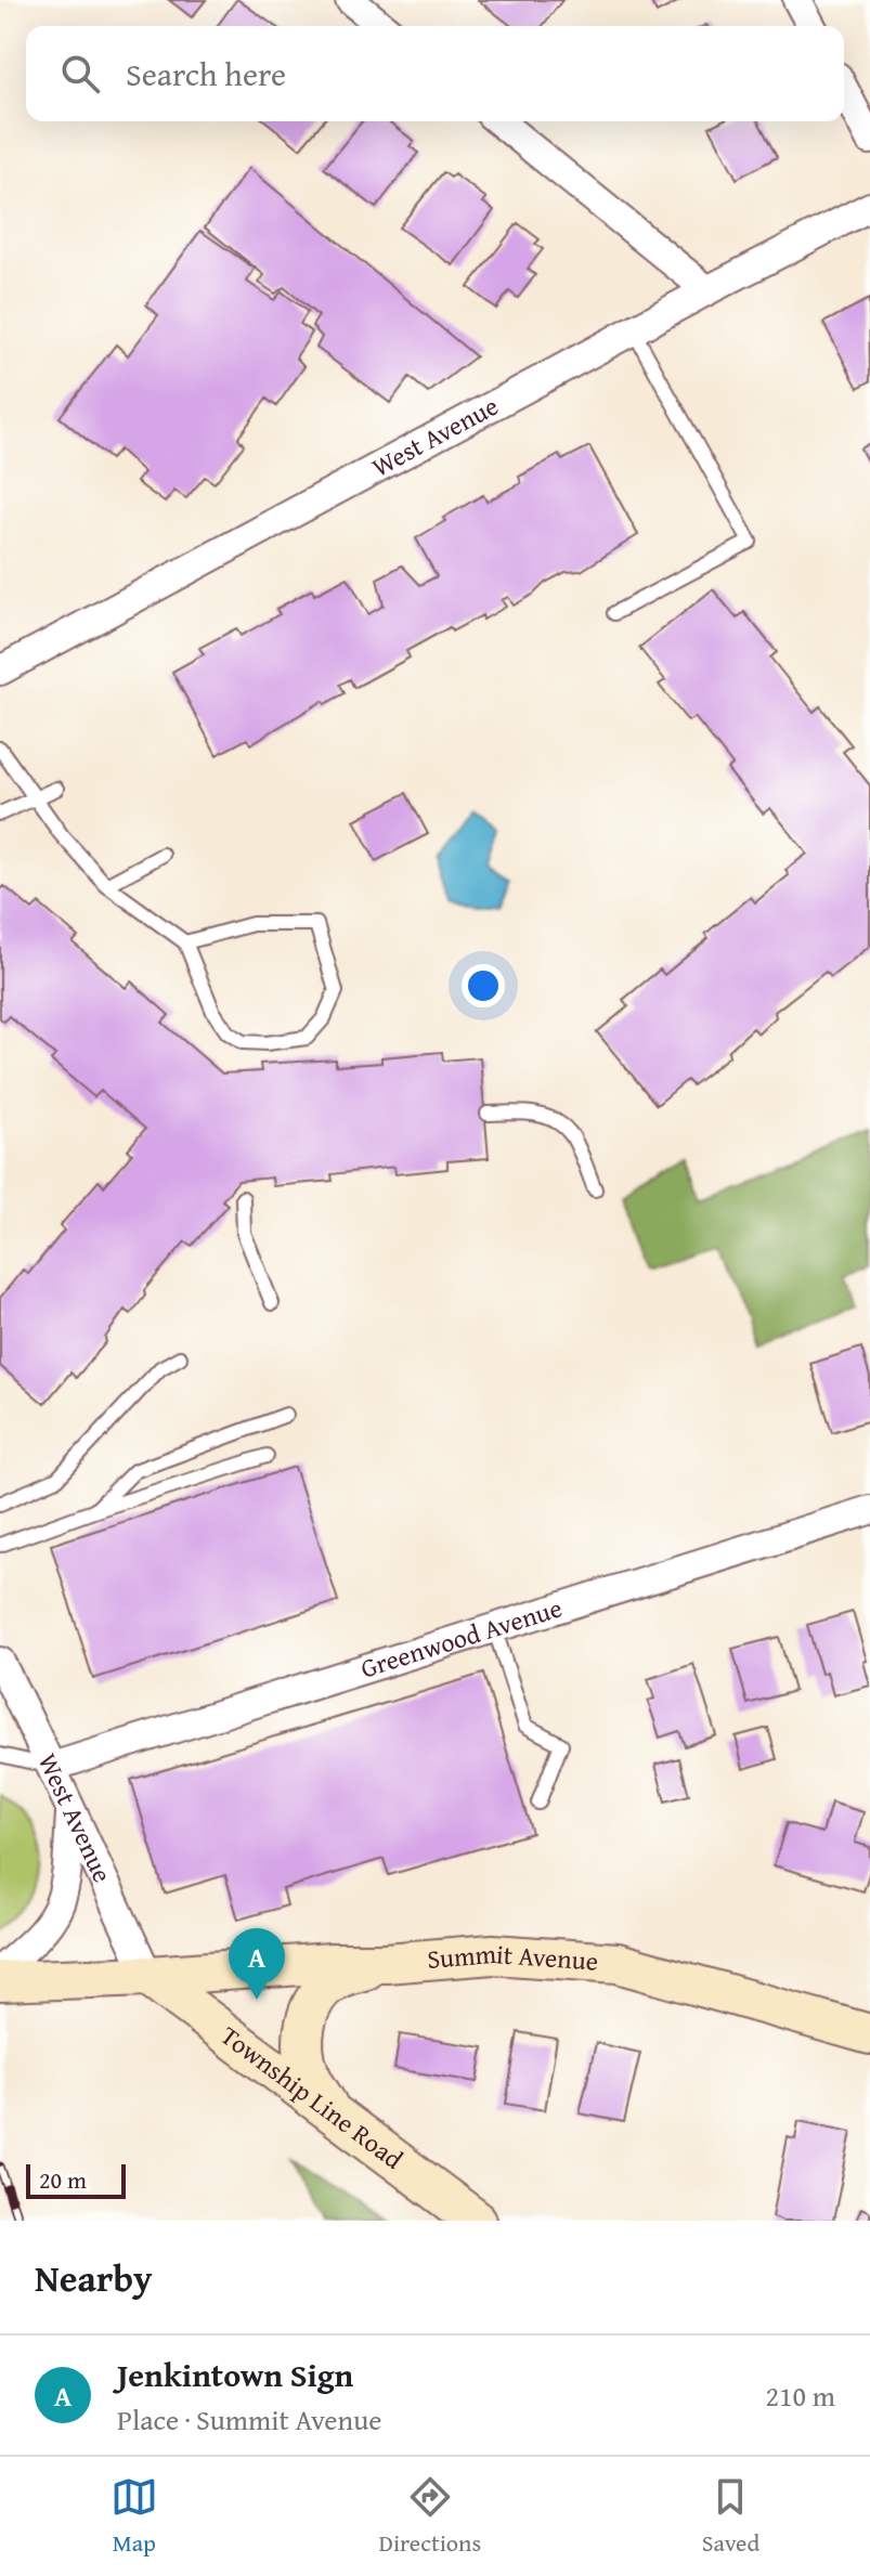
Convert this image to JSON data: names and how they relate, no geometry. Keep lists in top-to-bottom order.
{
  "streets": {
    "main road": ["Summit Avenue", "Township Line Road"],
    "street": ["West Avenue", "Greenwood Avenue"]
  },
  "crossings": [
    ["West Avenue", "Greenwood Avenue"],
    ["West Avenue", "Summit Avenue"],
    ["West Avenue", "Township Line Road"],
    ["Summit Avenue", "Township Line Road"]
  ],
  "scale_bar": "20 m",
  "page": {
    "search": "Search here",
    "pins": "A",
    "scale": "20 m",
    "heading": "Nearby",
    "list": [
      {
        "mark": "A",
        "name": "Jenkintown Sign",
        "note": "Place · Summit Avenue",
        "value": "210 m"
      }
    ],
    "nav": ["Map", "Directions", "Saved"]
  }
}
